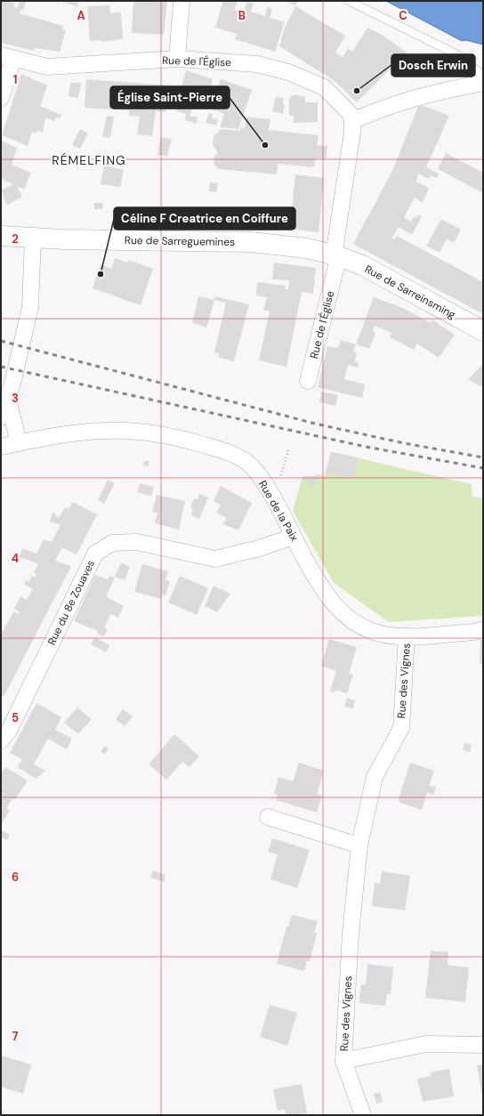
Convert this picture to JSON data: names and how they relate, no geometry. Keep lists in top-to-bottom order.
{
  "streets": {
    "street": [
      "Rue de l'Église",
      "Rue de Sarreguemines",
      "Rue de Sarreinsming",
      "Rue de la Paix",
      "Rue du 8e Zouaves",
      "Rue des Vignes"
    ]
  },
  "crossings": [
    ["Rue de l'Église", "Rue de Sarreguemines"],
    ["Rue de l'Église", "Rue de Sarreinsming"],
    ["Rue de Sarreguemines", "Rue de Sarreinsming"],
    ["Rue de la Paix", "Rue du 8e Zouaves"],
    ["Rue de la Paix", "Rue des Vignes"]
  ],
  "districts": ["RÉMELFING"],
  "places": ["Dosch Erwin", "Église Saint-Pierre", "Céline F Creatrice en Coiffure"],
  "grid": {
    "columns": ["A", "B", "C"],
    "rows": [
      "1",
      "2",
      "3",
      "4",
      "5",
      "6",
      "7"
    ]
  }
}
